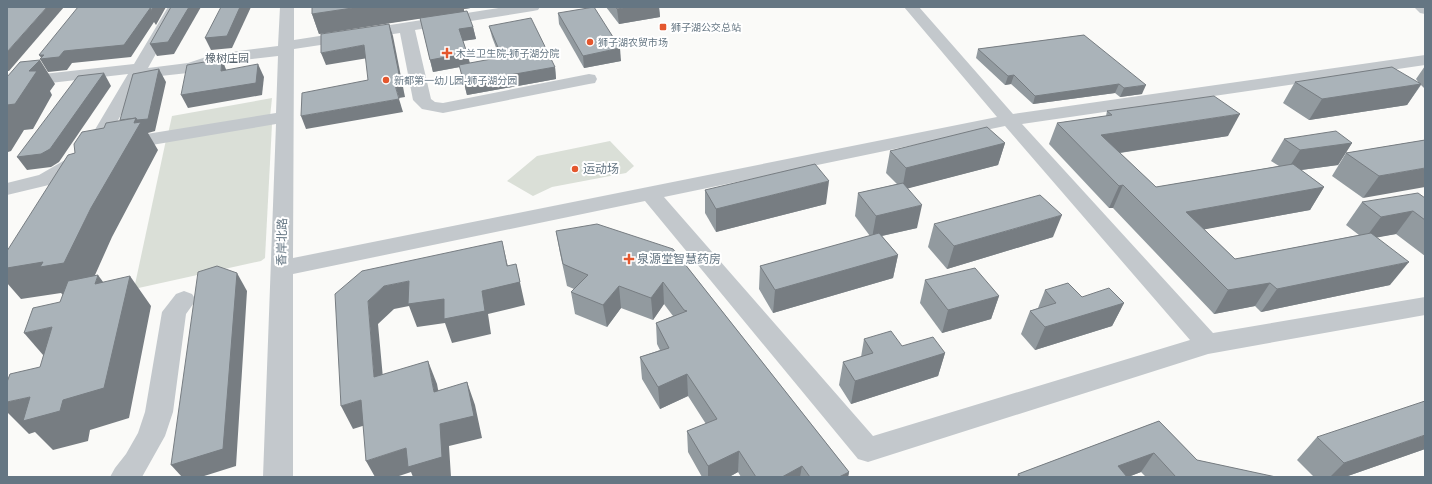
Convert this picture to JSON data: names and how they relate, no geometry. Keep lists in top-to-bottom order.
{
  "streets": {
    "street": ["香岸北路"]
  },
  "districts": ["橡树庄园"],
  "places": {
    "transit": ["狮子湖公交总站"],
    "other": ["狮子湖农贸市场", "新都第一幼儿园-狮子湖分园", "运动场"],
    "health": ["木兰卫生院-狮子湖分院", "泉源堂智慧药房"]
  }
}
